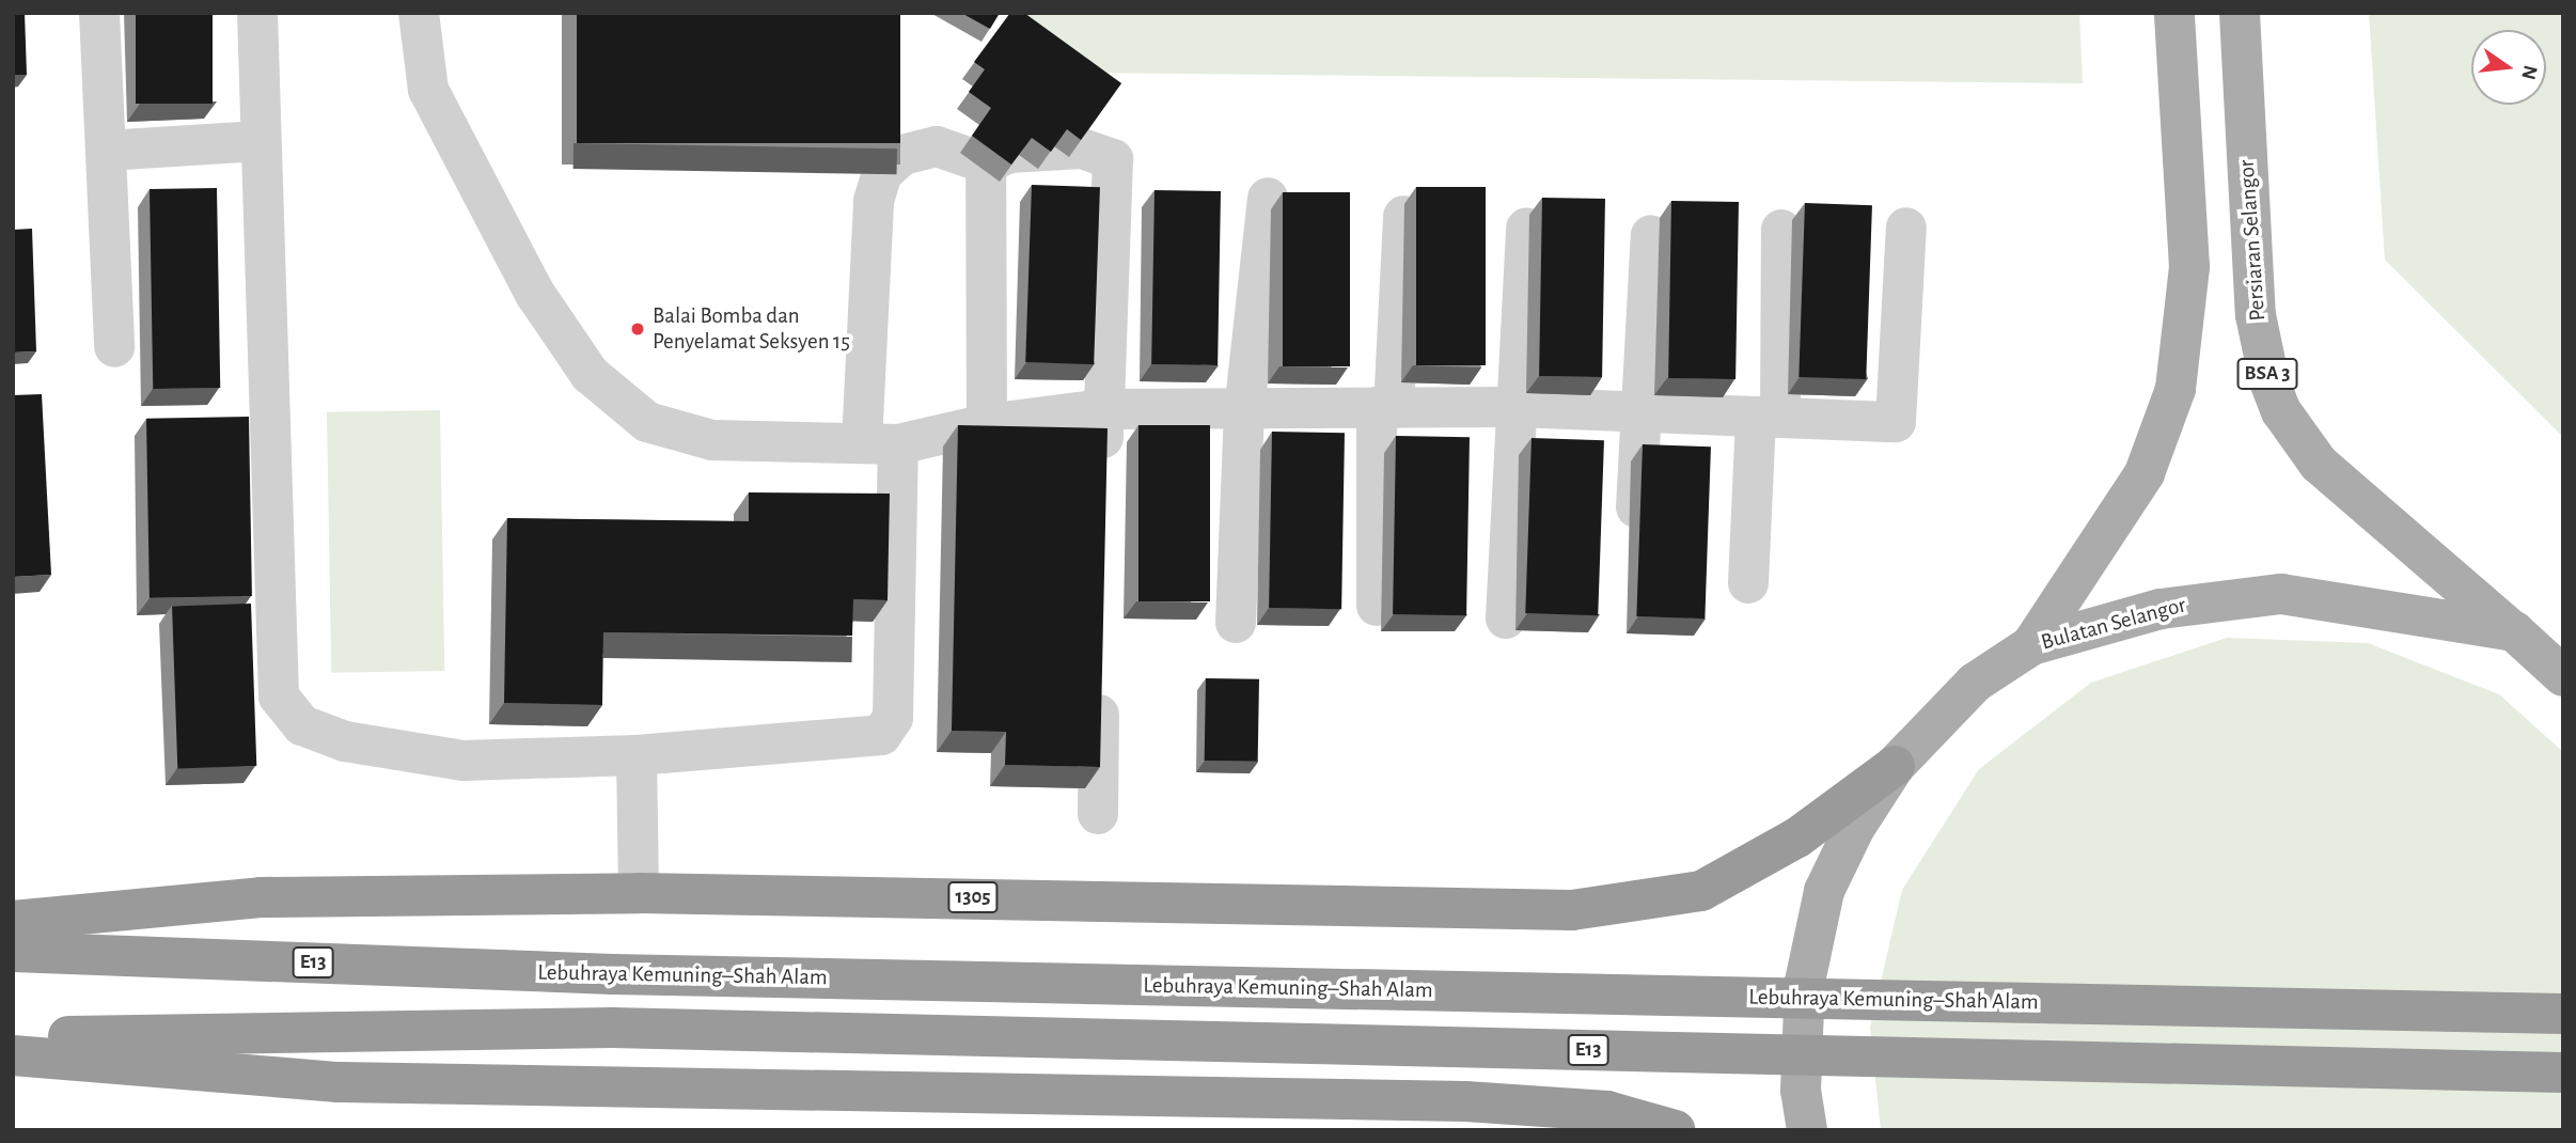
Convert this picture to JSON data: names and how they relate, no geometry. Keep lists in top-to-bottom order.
{
  "streets": {
    "highway": ["1305", "E13", "Lebuhraya Kemuning–Shah Alam"],
    "main road": ["Persiaran Selangor", "BSA 3", "Bulatan Selangor"]
  },
  "crossings": [
    ["Persiaran Selangor", "Bulatan Selangor"],
    ["Bulatan Selangor", "1305"]
  ],
  "places": ["Balai Bomba dan Penyelamat Seksyen 15"],
  "north": "right"
}
